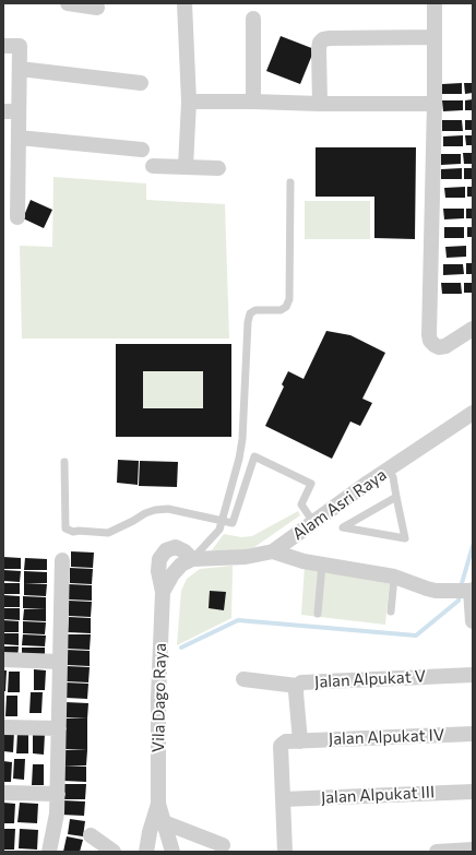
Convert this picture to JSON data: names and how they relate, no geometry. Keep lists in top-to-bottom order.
{
  "streets": {
    "street": [
      "Alam Asri Raya",
      "Jalan Alpukat V",
      "Vila Dago Raya",
      "Jalan Alpukat IV",
      "Jalan Alpukat III"
    ]
  },
  "crossings": [
    ["Alam Asri Raya", "Vila Dago Raya"],
    ["Jalan Alpukat V", "Jalan Alpukat IV"],
    ["Jalan Alpukat IV", "Jalan Alpukat III"]
  ]
}
